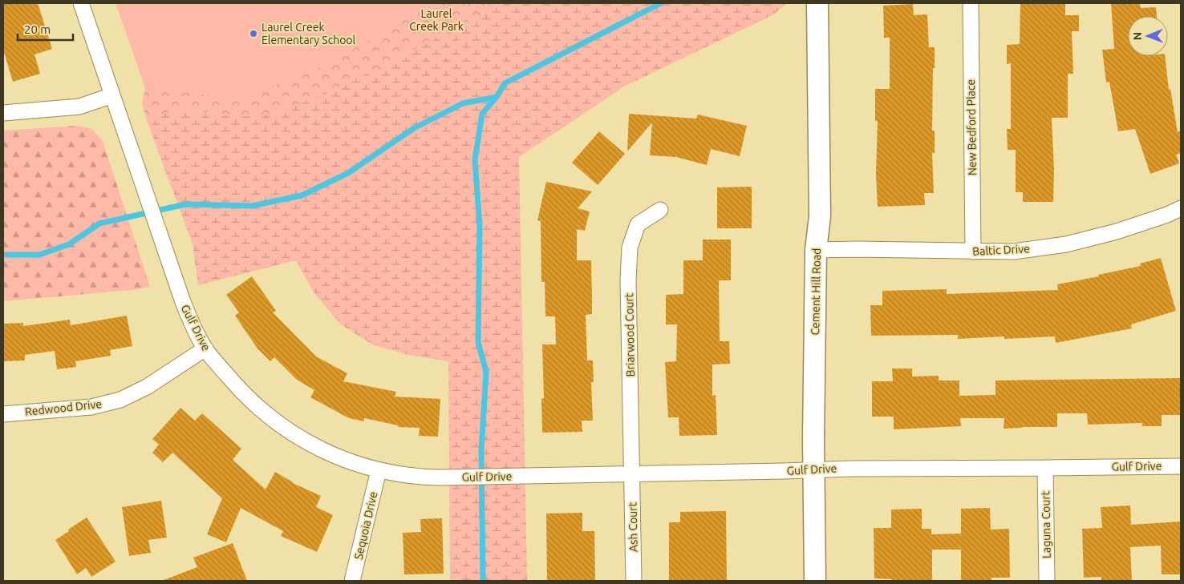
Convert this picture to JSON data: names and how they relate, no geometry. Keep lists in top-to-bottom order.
{
  "streets": {
    "street": [
      "New Bedford Place",
      "Baltic Drive",
      "Cement Hill Road",
      "Gulf Drive",
      "Briarwood Court",
      "Redwood Drive",
      "Laguna Court",
      "Sequoia Drive",
      "Ash Court"
    ]
  },
  "crossings": [
    ["New Bedford Place", "Baltic Drive"],
    ["Baltic Drive", "Cement Hill Road"],
    ["Cement Hill Road", "Gulf Drive"],
    ["Gulf Drive", "Briarwood Court"],
    ["Gulf Drive", "Redwood Drive"],
    ["Gulf Drive", "Laguna Court"],
    ["Gulf Drive", "Sequoia Drive"],
    ["Gulf Drive", "Ash Court"],
    ["Briarwood Court", "Ash Court"]
  ],
  "parks": ["Laurel Creek Park"],
  "places": ["Laurel Creek Elementary School"],
  "scale_bar": "20 m",
  "north": "left"
}
